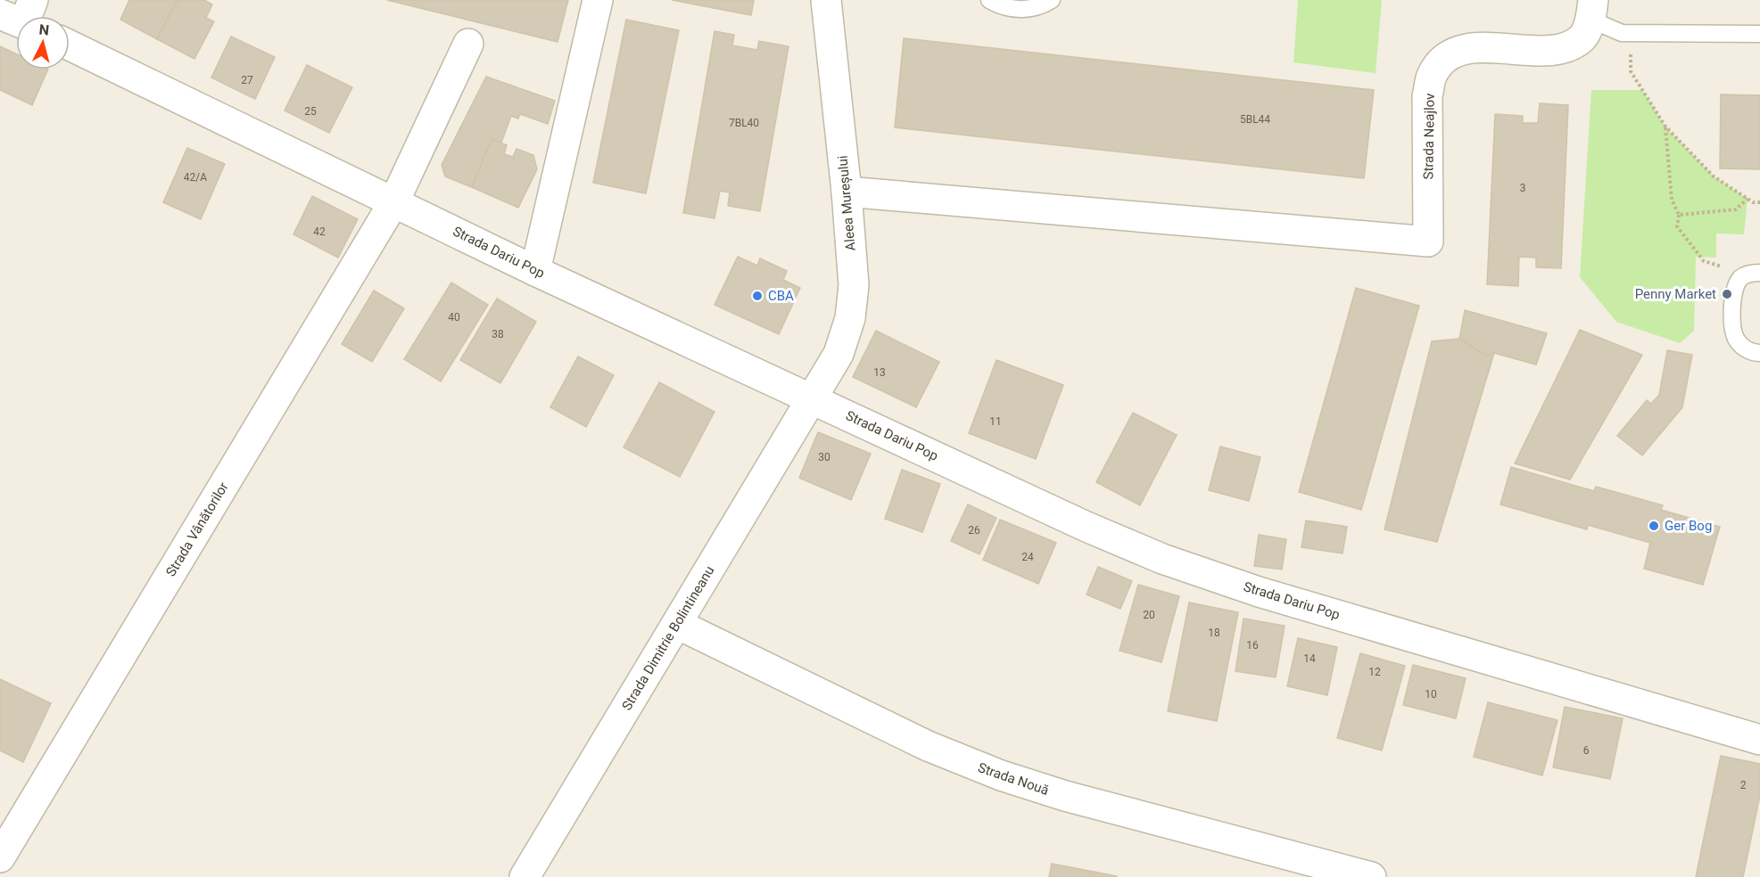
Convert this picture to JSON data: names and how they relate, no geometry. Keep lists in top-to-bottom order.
{
  "streets": {
    "street": [
      "Strada Neajlov",
      "Aleea Mureșului",
      "Strada Dariu Pop",
      "Strada Vânătorilor",
      "Strada Dimitrie Bolintineanu",
      "Strada Nouă"
    ]
  },
  "crossings": [
    ["Strada Neajlov", "Aleea Mureșului"],
    ["Aleea Mureșului", "Strada Dariu Pop"],
    ["Aleea Mureșului", "Strada Dimitrie Bolintineanu"],
    ["Strada Dariu Pop", "Strada Vânătorilor"],
    ["Strada Dariu Pop", "Strada Dimitrie Bolintineanu"],
    ["Strada Dimitrie Bolintineanu", "Strada Nouă"]
  ],
  "places": ["Penny Market", "CBA", "Ger Bog"],
  "house_numbers": [
    "27",
    "25",
    "5BL44",
    "7BL40",
    "42/A",
    "3",
    "42",
    "40",
    "38",
    "13",
    "11",
    "30",
    "26",
    "24",
    "20",
    "18",
    "16",
    "14",
    "12",
    "10",
    "6",
    "2"
  ],
  "north": "top"
}
